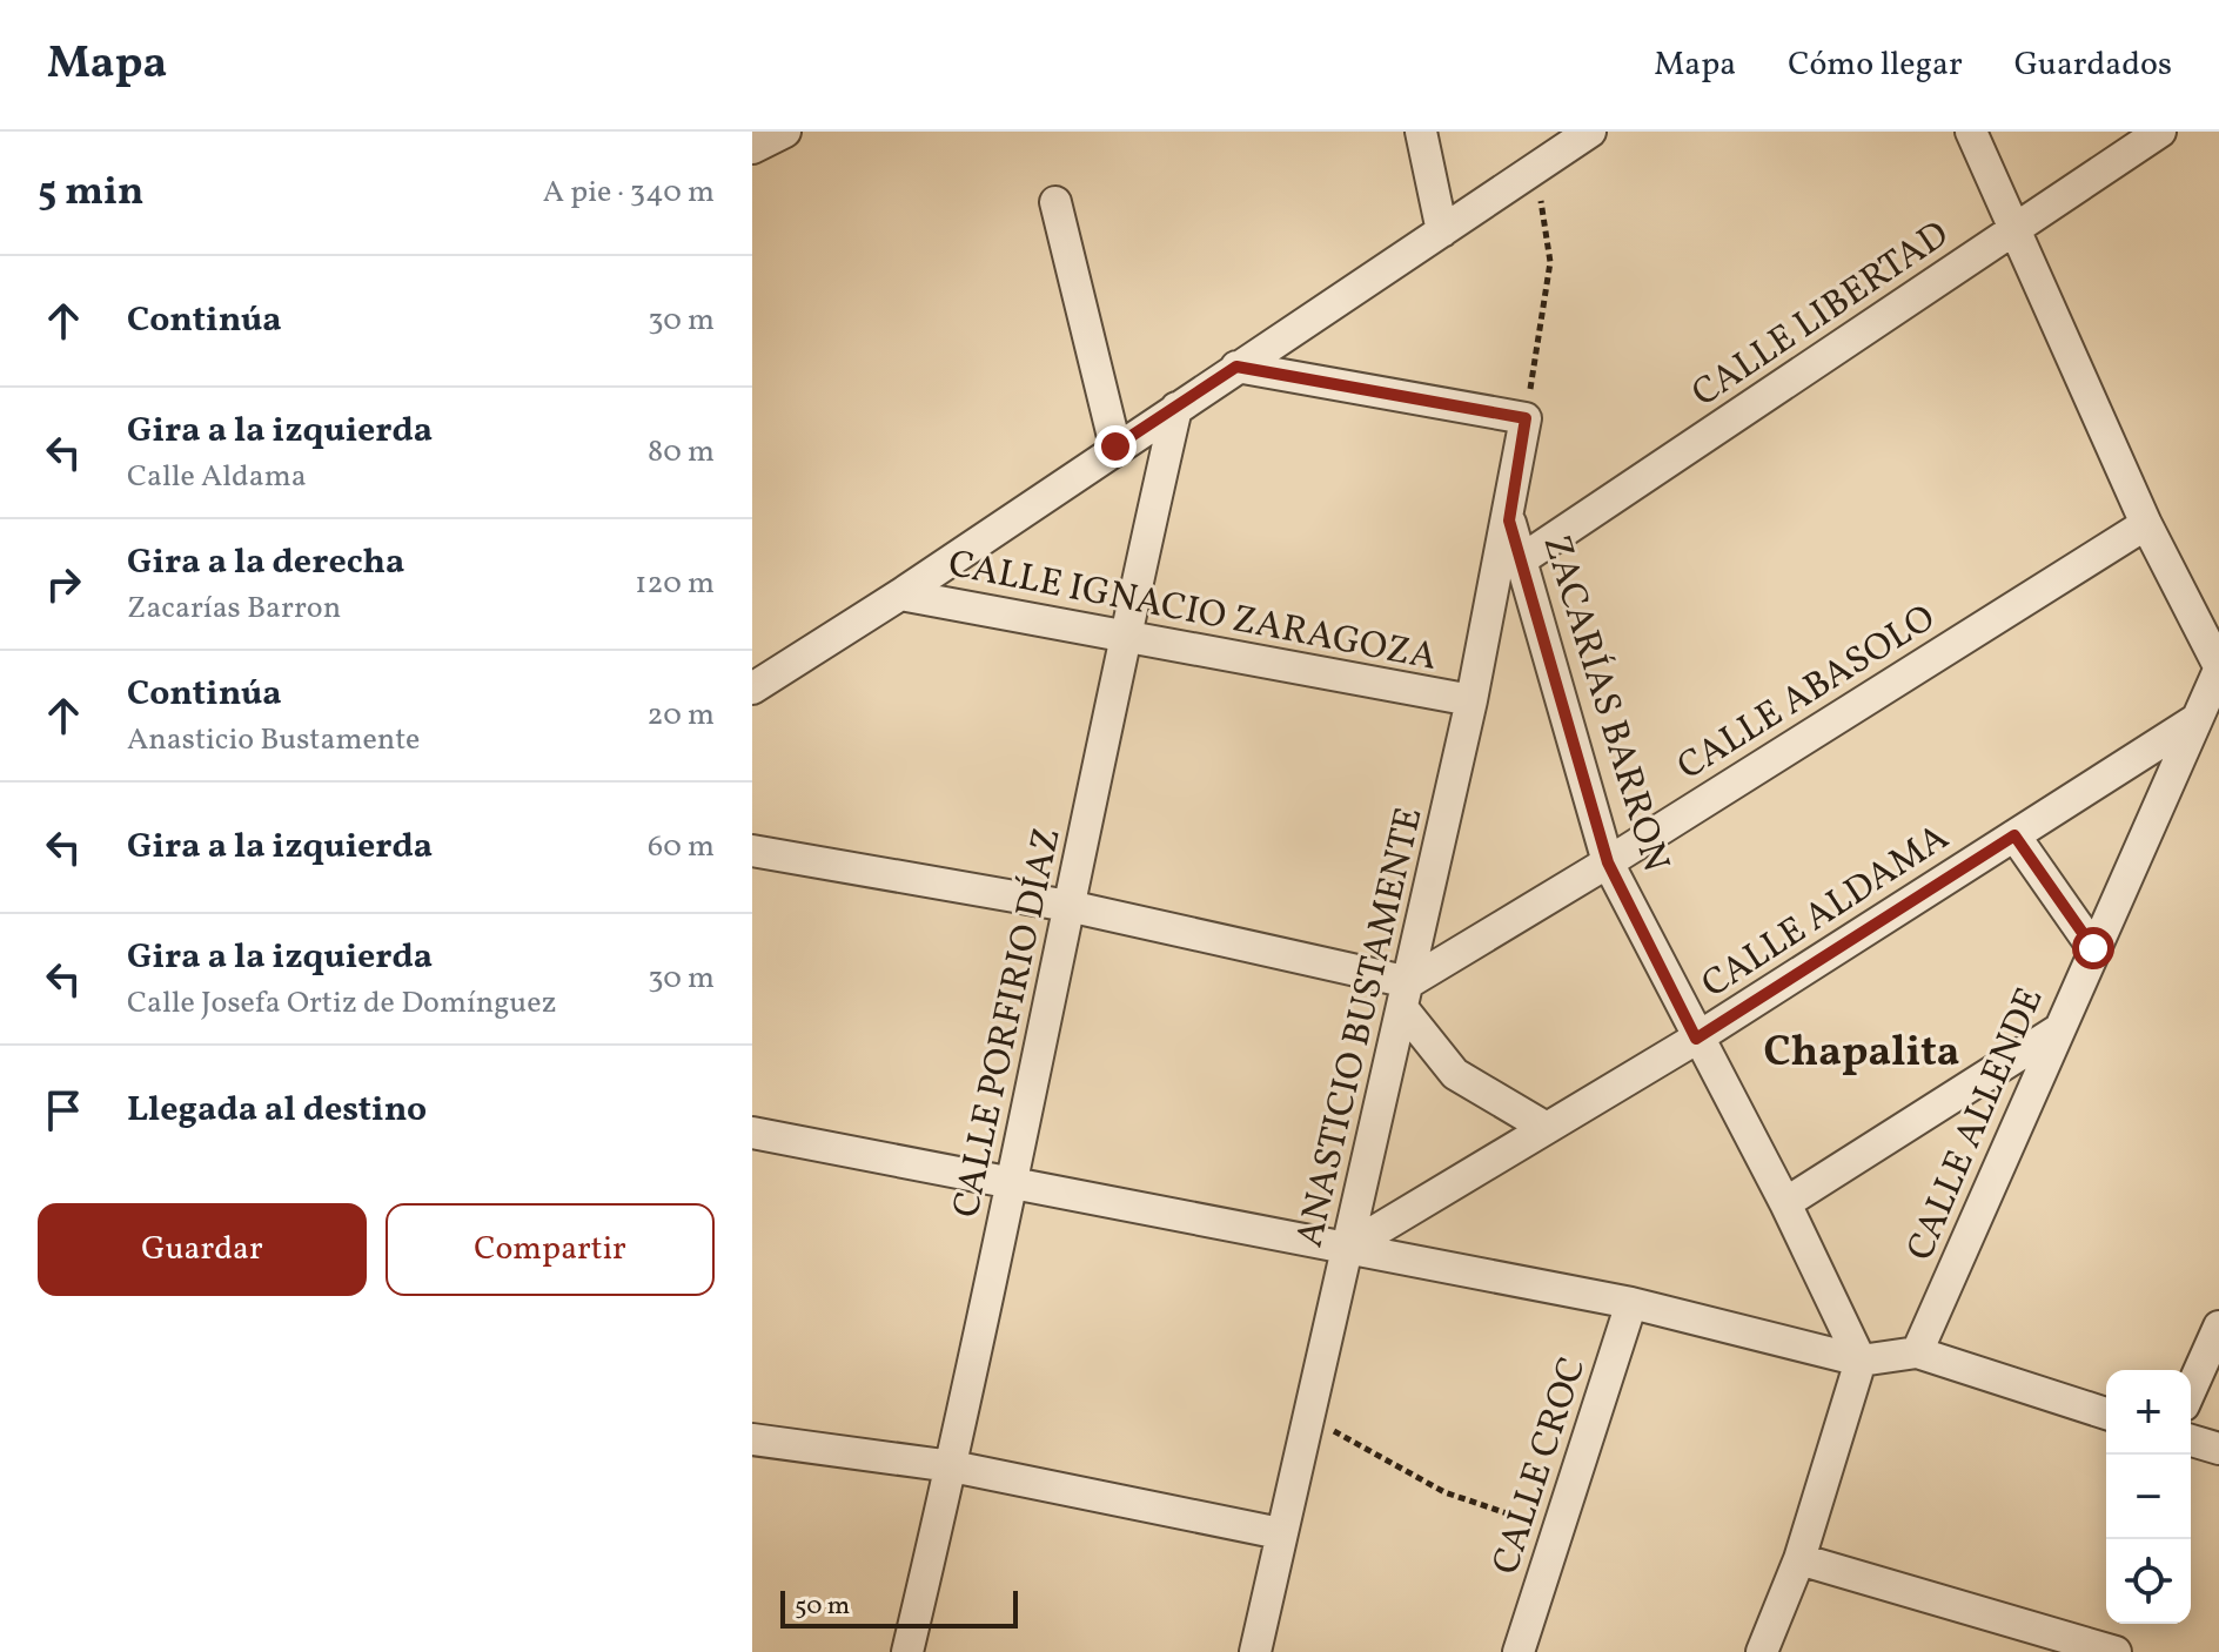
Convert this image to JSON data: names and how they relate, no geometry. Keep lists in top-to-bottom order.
{
  "streets": {
    "street": [
      "CALLE LIBERTAD",
      "CALLE IGNACIO ZARAGOZA",
      "CALLE ABASOLO",
      "ZACARÍAS BARRON",
      "CALLE ALDAMA",
      "CALLE PORFIRIO DÍAZ",
      "ANASTICIO BUSTAMENTE",
      "CALLE ALLENDE",
      "CALLE CROC"
    ]
  },
  "crossings": [
    ["CALLE LIBERTAD", "ZACARÍAS BARRON"],
    ["CALLE IGNACIO ZARAGOZA", "CALLE PORFIRIO DÍAZ"],
    ["CALLE IGNACIO ZARAGOZA", "ANASTICIO BUSTAMENTE"],
    ["CALLE ABASOLO", "ZACARÍAS BARRON"],
    ["CALLE ABASOLO", "ANASTICIO BUSTAMENTE"],
    ["ZACARÍAS BARRON", "CALLE ALDAMA"],
    ["ZACARÍAS BARRON", "ANASTICIO BUSTAMENTE"],
    ["CALLE ALDAMA", "ANASTICIO BUSTAMENTE"],
    ["CALLE ALDAMA", "CALLE ALLENDE"]
  ],
  "districts": ["Chapalita"],
  "scale_bar": "50 m",
  "page": {
    "header": "Mapa",
    "nav": ["Mapa", "Cómo llegar", "Guardados"],
    "heading": ["5 min", "A pie · 340 m"],
    "list": [
      ["Continúa", "30 m"],
      ["Gira a la izquierda", "Calle Aldama", "80 m"],
      ["Gira a la derecha", "Zacarías Barron", "120 m"],
      ["Continúa", "Anasticio Bustamente", "20 m"],
      ["Gira a la izquierda", "60 m"],
      ["Gira a la izquierda", "Calle Josefa Ortiz de Domínguez", "30 m"],
      "Llegada al destino"
    ],
    "buttons": ["Guardar", "Compartir"],
    "map_buttons": ["+", "−"],
    "scale": "50 m"
  }
}
